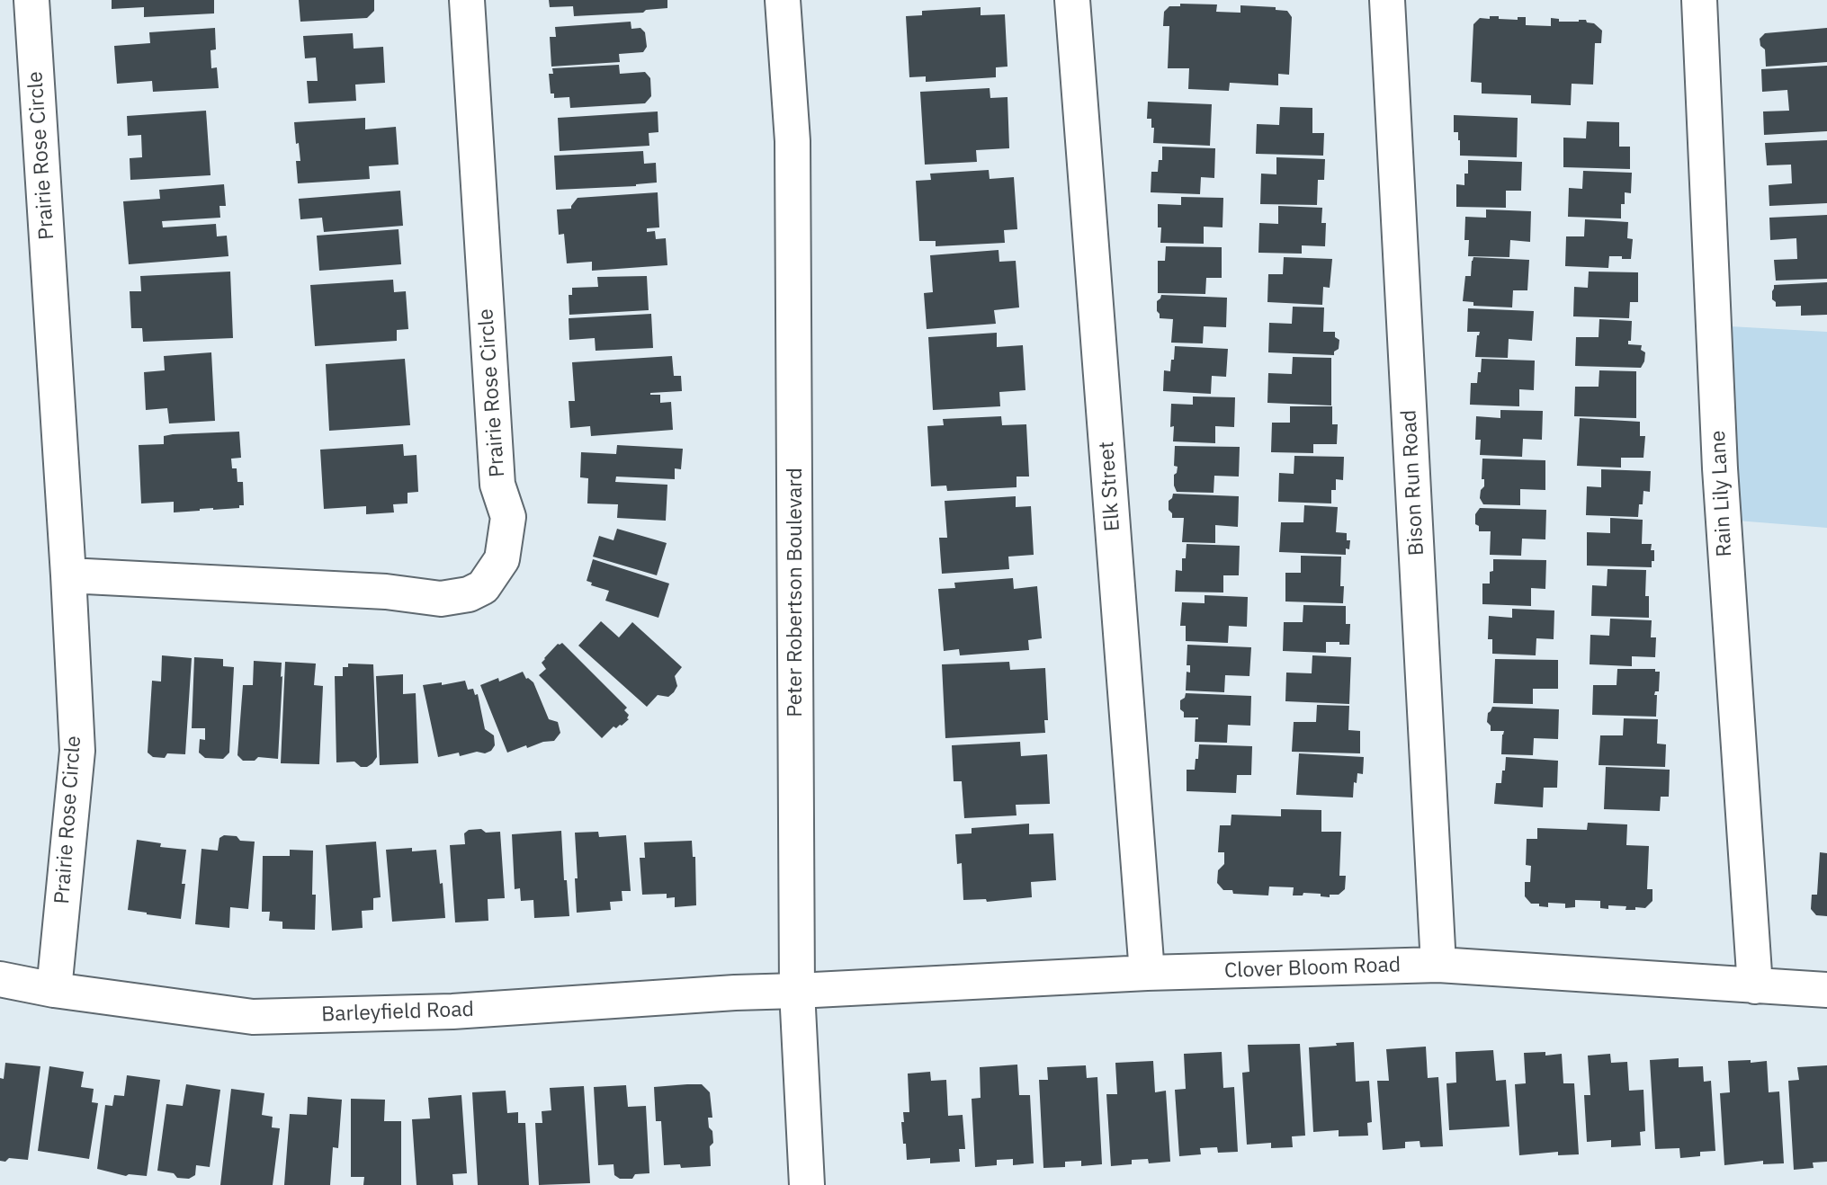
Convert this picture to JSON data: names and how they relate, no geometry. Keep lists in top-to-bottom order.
{
  "streets": {
    "street": [
      "Prairie Rose Circle",
      "Bison Run Road",
      "Elk Street",
      "Rain Lily Lane",
      "Peter Robertson Boulevard",
      "Clover Bloom Road",
      "Barleyfield Road"
    ]
  },
  "crossings": [
    ["Prairie Rose Circle", "Barleyfield Road"],
    ["Bison Run Road", "Clover Bloom Road"],
    ["Elk Street", "Clover Bloom Road"],
    ["Rain Lily Lane", "Clover Bloom Road"],
    ["Peter Robertson Boulevard", "Clover Bloom Road"],
    ["Peter Robertson Boulevard", "Barleyfield Road"],
    ["Clover Bloom Road", "Barleyfield Road"]
  ]
}
